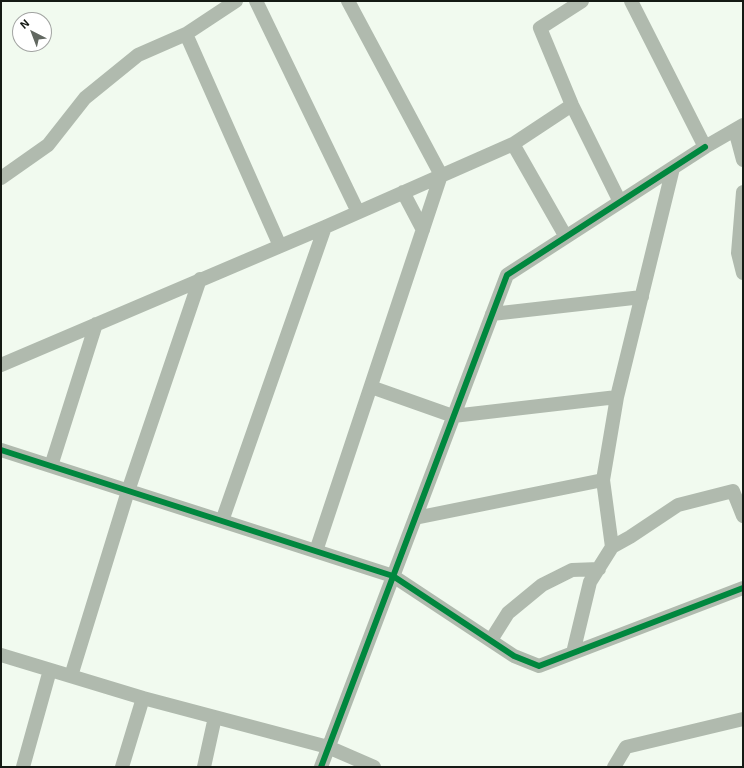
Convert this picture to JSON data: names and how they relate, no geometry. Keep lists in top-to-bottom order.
{
  "north": "top left"
}
